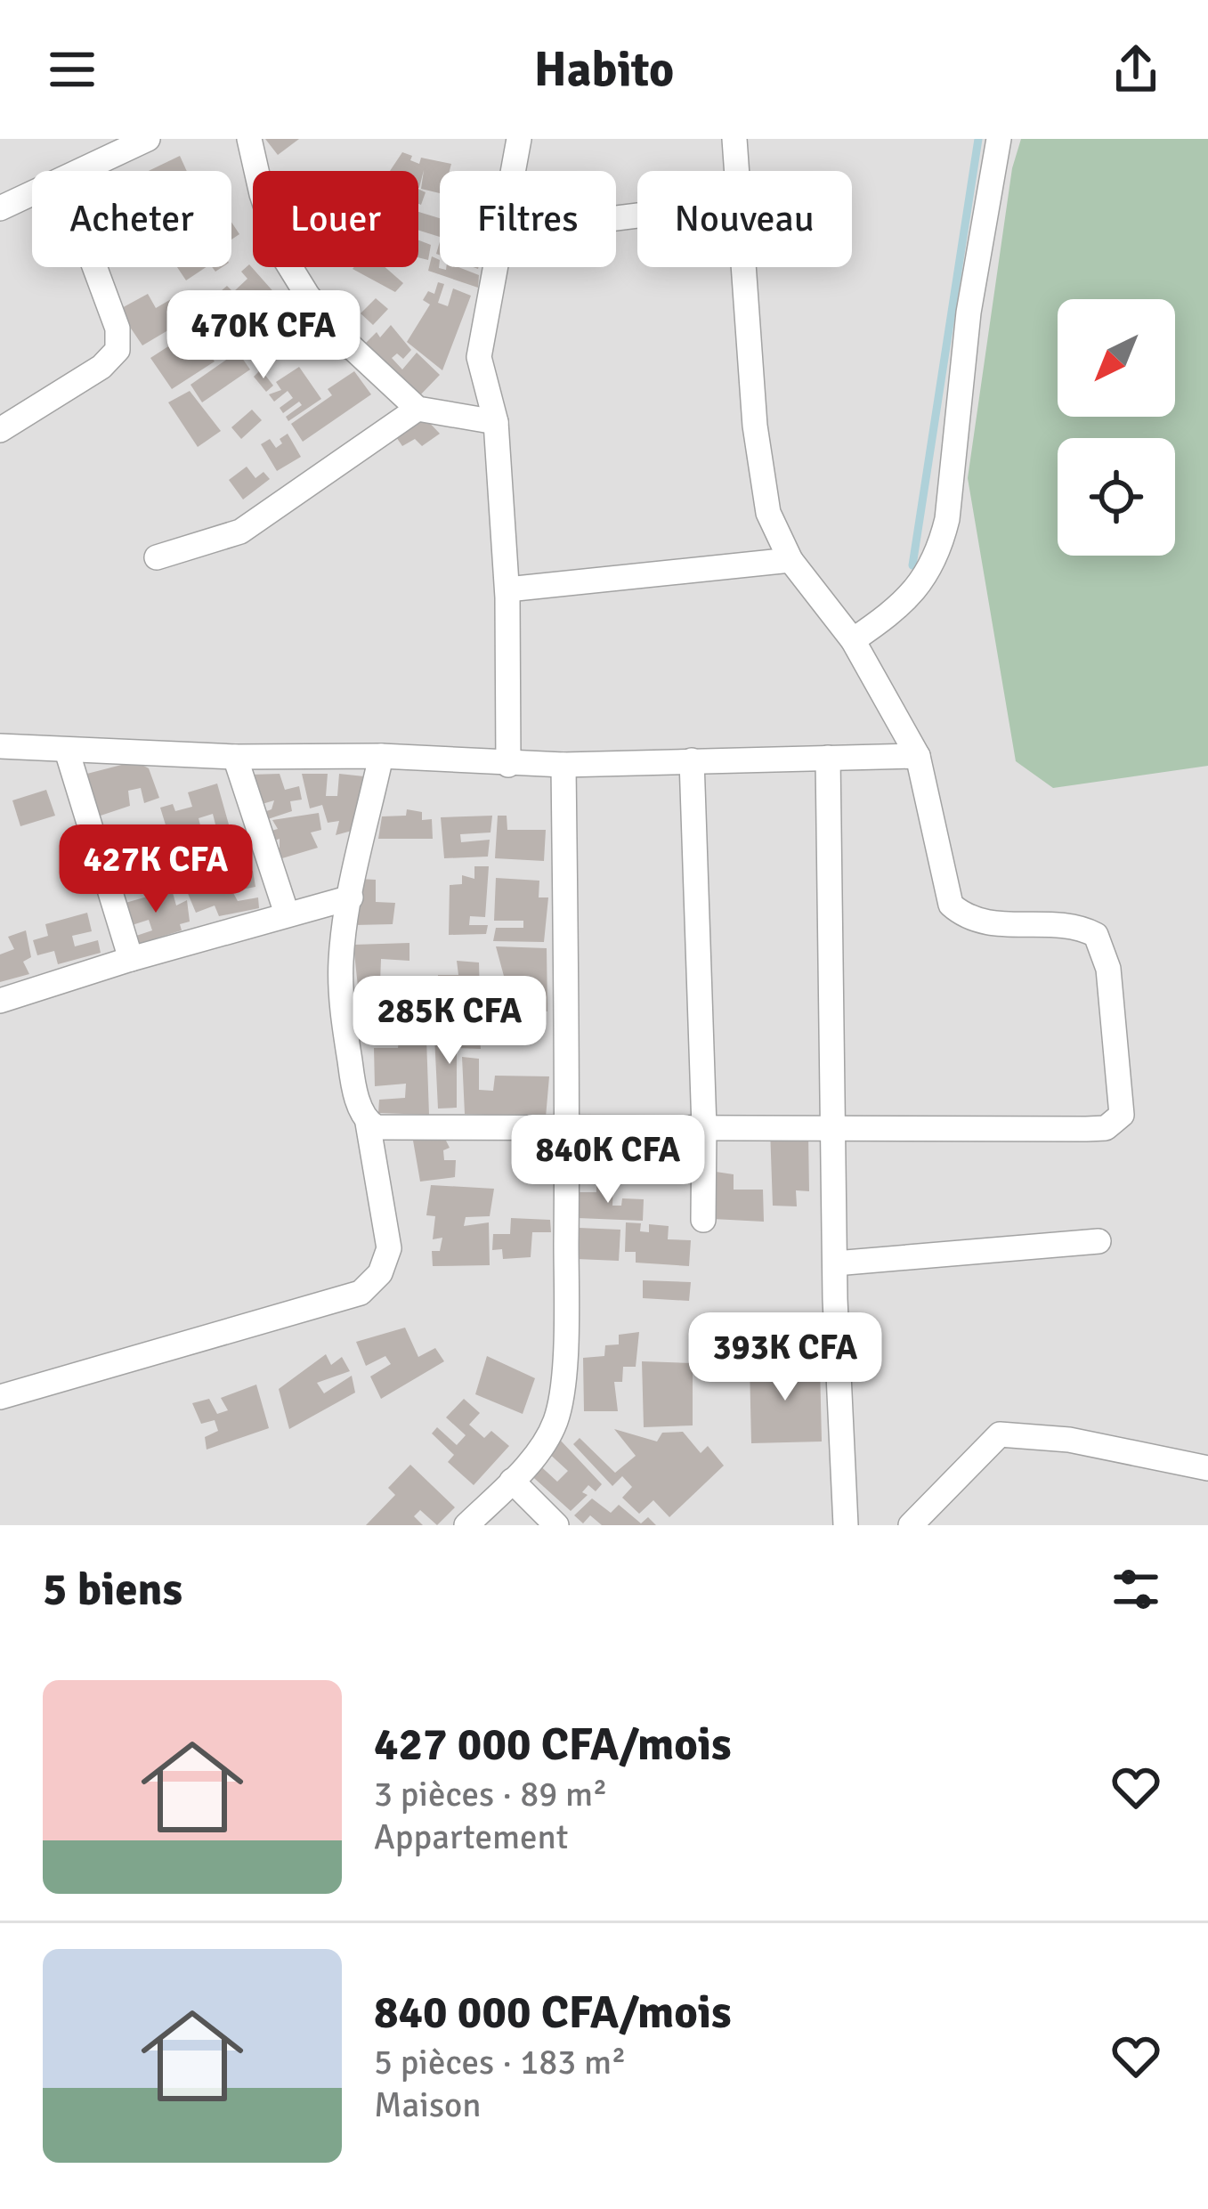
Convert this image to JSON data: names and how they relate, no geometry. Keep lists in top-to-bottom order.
{
  "north": "bottom left",
  "page": {
    "header": "Habito",
    "chip": [
      "Acheter",
      "Louer",
      "Filtres",
      "Nouveau"
    ],
    "price": [
      "470K CFA",
      "427K CFA",
      "285K CFA",
      "840K CFA",
      "393K CFA"
    ],
    "heading": "5 biens",
    "list": [
      {
        "name": "427 000 CFA/mois",
        "note": "3 pièces · 89 m² · Appartement"
      },
      {
        "name": "840 000 CFA/mois",
        "note": "5 pièces · 183 m² · Maison"
      }
    ]
  }
}
